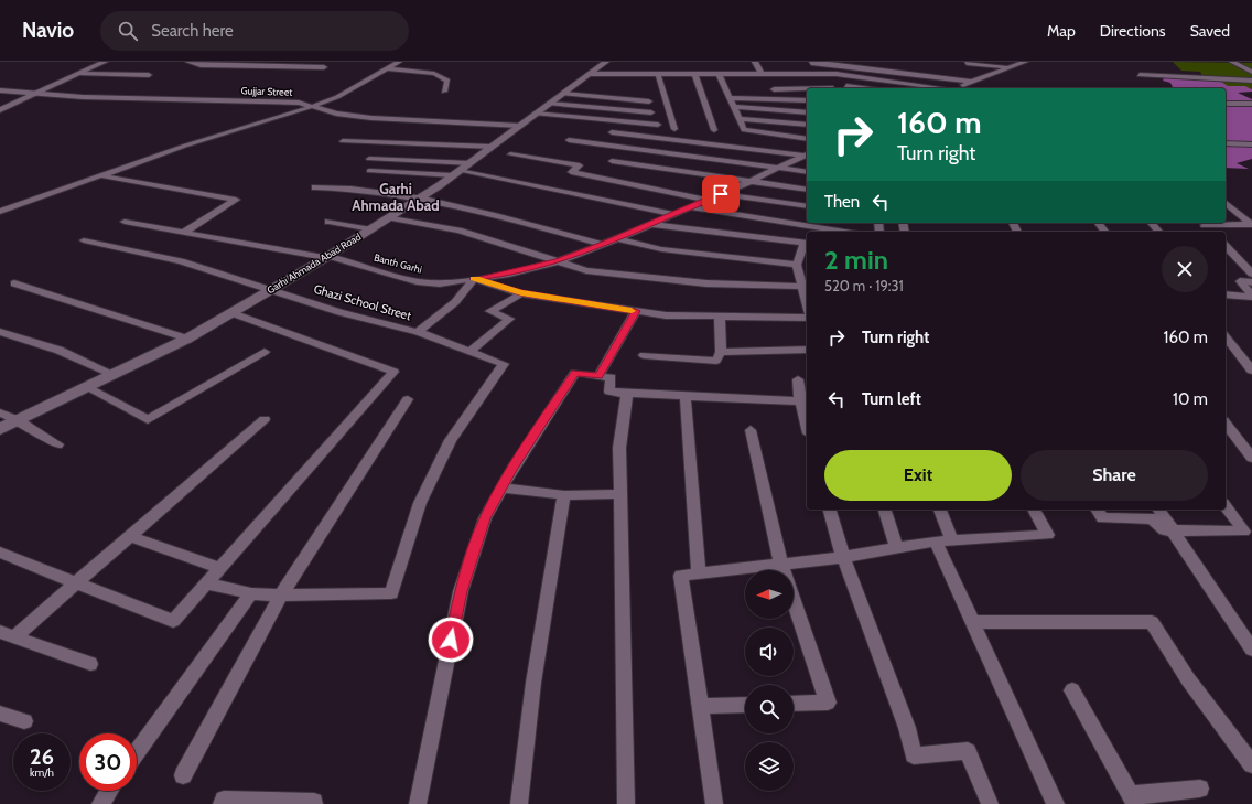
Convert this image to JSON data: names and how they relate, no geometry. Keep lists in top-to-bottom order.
{
  "streets": {
    "street": [
      "Gujjar Street",
      "Garhi Ahmada Abad Road",
      "Banth Garhi",
      "Ghazi School Street"
    ]
  },
  "crossings": [
    ["Gujjar Street", "Garhi Ahmada Abad Road"],
    ["Garhi Ahmada Abad Road", "Banth Garhi"],
    ["Garhi Ahmada Abad Road", "Ghazi School Street"]
  ],
  "districts": ["Garhi Ahmada Abad"],
  "north": "left",
  "page": {
    "header": "Navio",
    "search": "Search here",
    "nav": ["Map", "Directions", "Saved"],
    "turn": ["160 m", "Turn right"],
    "then": "Then",
    "heading": ["2 min", "520 m · 19:31"],
    "list": [
      {
        "name": "Turn right",
        "value": "160 m"
      },
      {
        "name": "Turn left",
        "value": "10 m"
      }
    ],
    "buttons": ["Exit", "Share"],
    "speed": "26 km/h",
    "limit": "30"
  }
}
